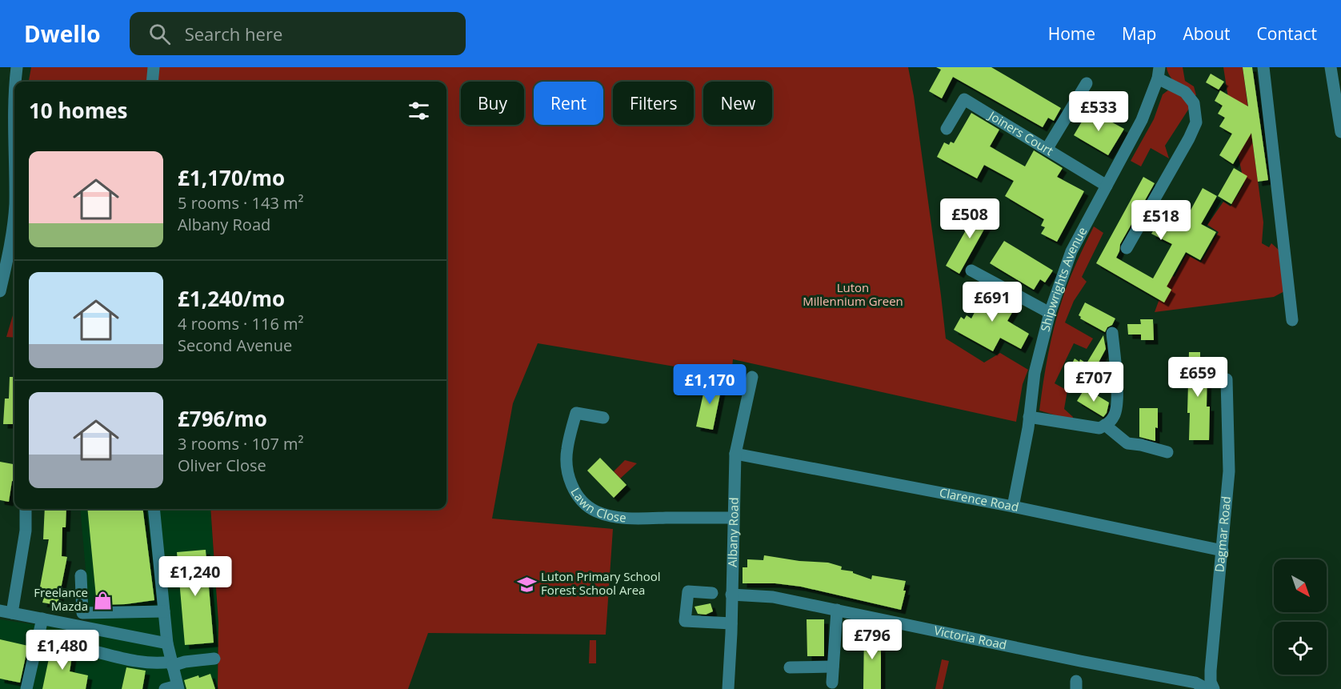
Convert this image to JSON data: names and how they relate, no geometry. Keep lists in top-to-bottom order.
{
  "streets": {
    "street": [
      "Joiners Court",
      "Shipwrights Avenue",
      "Lawn Close",
      "Clarence Road",
      "Albany Road",
      "Dagmar Road",
      "Victoria Road"
    ]
  },
  "crossings": [
    ["Joiners Court", "Shipwrights Avenue"],
    ["Shipwrights Avenue", "Clarence Road"],
    ["Lawn Close", "Albany Road"],
    ["Clarence Road", "Albany Road"],
    ["Clarence Road", "Dagmar Road"],
    ["Albany Road", "Victoria Road"]
  ],
  "parks": ["Luton Millennium Green"],
  "places": {
    "school or university": ["Luton Primary School Forest School Area"],
    "shop": ["Freelance Mazda"]
  },
  "north": "bottom right",
  "page": {
    "header": "Dwello",
    "search": "Search here",
    "nav": [
      "Home",
      "Map",
      "About",
      "Contact"
    ],
    "chip": [
      "Buy",
      "Rent",
      "Filters",
      "New"
    ],
    "heading": "10 homes",
    "price": [
      "£533",
      "£508",
      "£518",
      "£691",
      "£659",
      "£707",
      "£1,170",
      "£1,240",
      "£796",
      "£1,480"
    ],
    "list": [
      {
        "name": "£1,170/mo",
        "note": "5 rooms · 143 m² · Albany Road"
      },
      {
        "name": "£1,240/mo",
        "note": "4 rooms · 116 m² · Second Avenue"
      },
      {
        "name": "£796/mo",
        "note": "3 rooms · 107 m² · Oliver Close"
      }
    ]
  }
}
